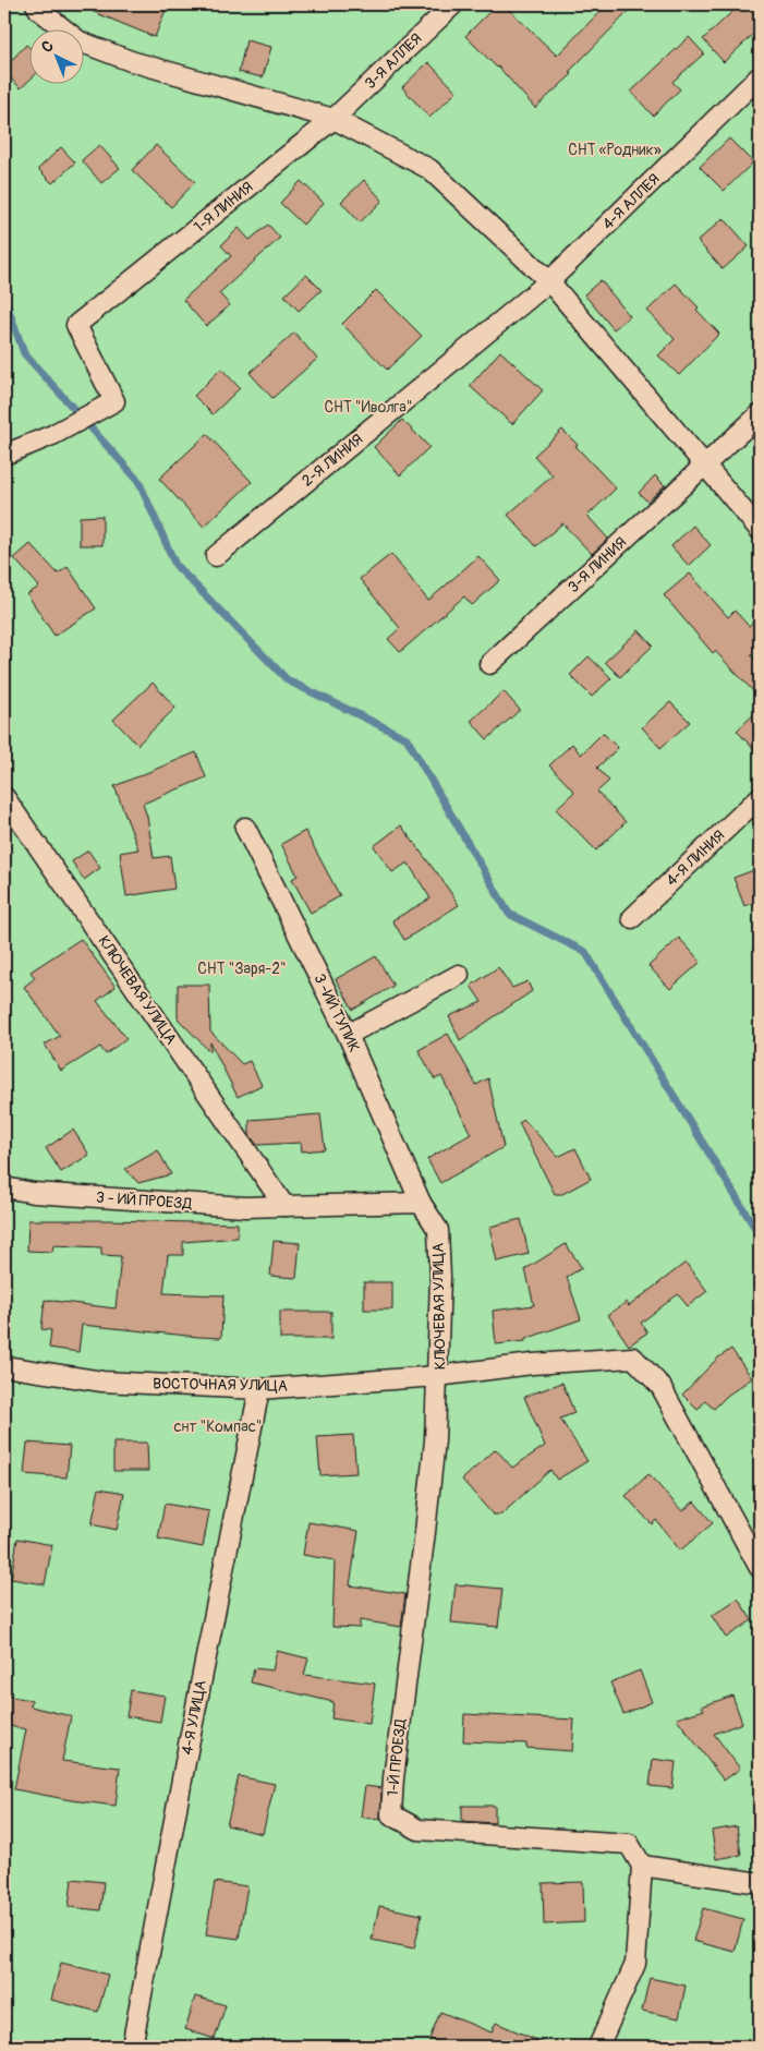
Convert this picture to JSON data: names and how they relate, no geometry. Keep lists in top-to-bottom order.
{
  "streets": {
    "street": [
      "3-Я АЛЛЕЯ",
      "4-Я АЛЛЕЯ",
      "1-Я ЛИНИЯ",
      "2-Я ЛИНИЯ",
      "3-Я ЛИНИЯ",
      "4-Я ЛИНИЯ",
      "КЛЮЧЕВАЯ УЛИЦА",
      "3 -ИЙ ТУПИК",
      "3 - ИЙ ПРОЕЗД",
      "ВОСТОЧНАЯ УЛИЦА",
      "4-Я УЛИЦА",
      "1-Й ПРОЕЗД"
    ]
  },
  "crossings": [
    ["3-Я АЛЛЕЯ", "1-Я ЛИНИЯ"],
    ["4-Я АЛЛЕЯ", "2-Я ЛИНИЯ"],
    ["КЛЮЧЕВАЯ УЛИЦА", "3 -ИЙ ТУПИК"],
    ["КЛЮЧЕВАЯ УЛИЦА", "3 - ИЙ ПРОЕЗД"],
    ["КЛЮЧЕВАЯ УЛИЦА", "ВОСТОЧНАЯ УЛИЦА"],
    ["КЛЮЧЕВАЯ УЛИЦА", "1-Й ПРОЕЗД"],
    ["ВОСТОЧНАЯ УЛИЦА", "4-Я УЛИЦА"],
    ["ВОСТОЧНАЯ УЛИЦА", "1-Й ПРОЕЗД"]
  ],
  "parks": [
    "СНТ «Родник»",
    "СНТ \"Иволга\"",
    "СНТ \"Заря-2\"",
    "снт \"Компас\""
  ],
  "north": "top left"
}
